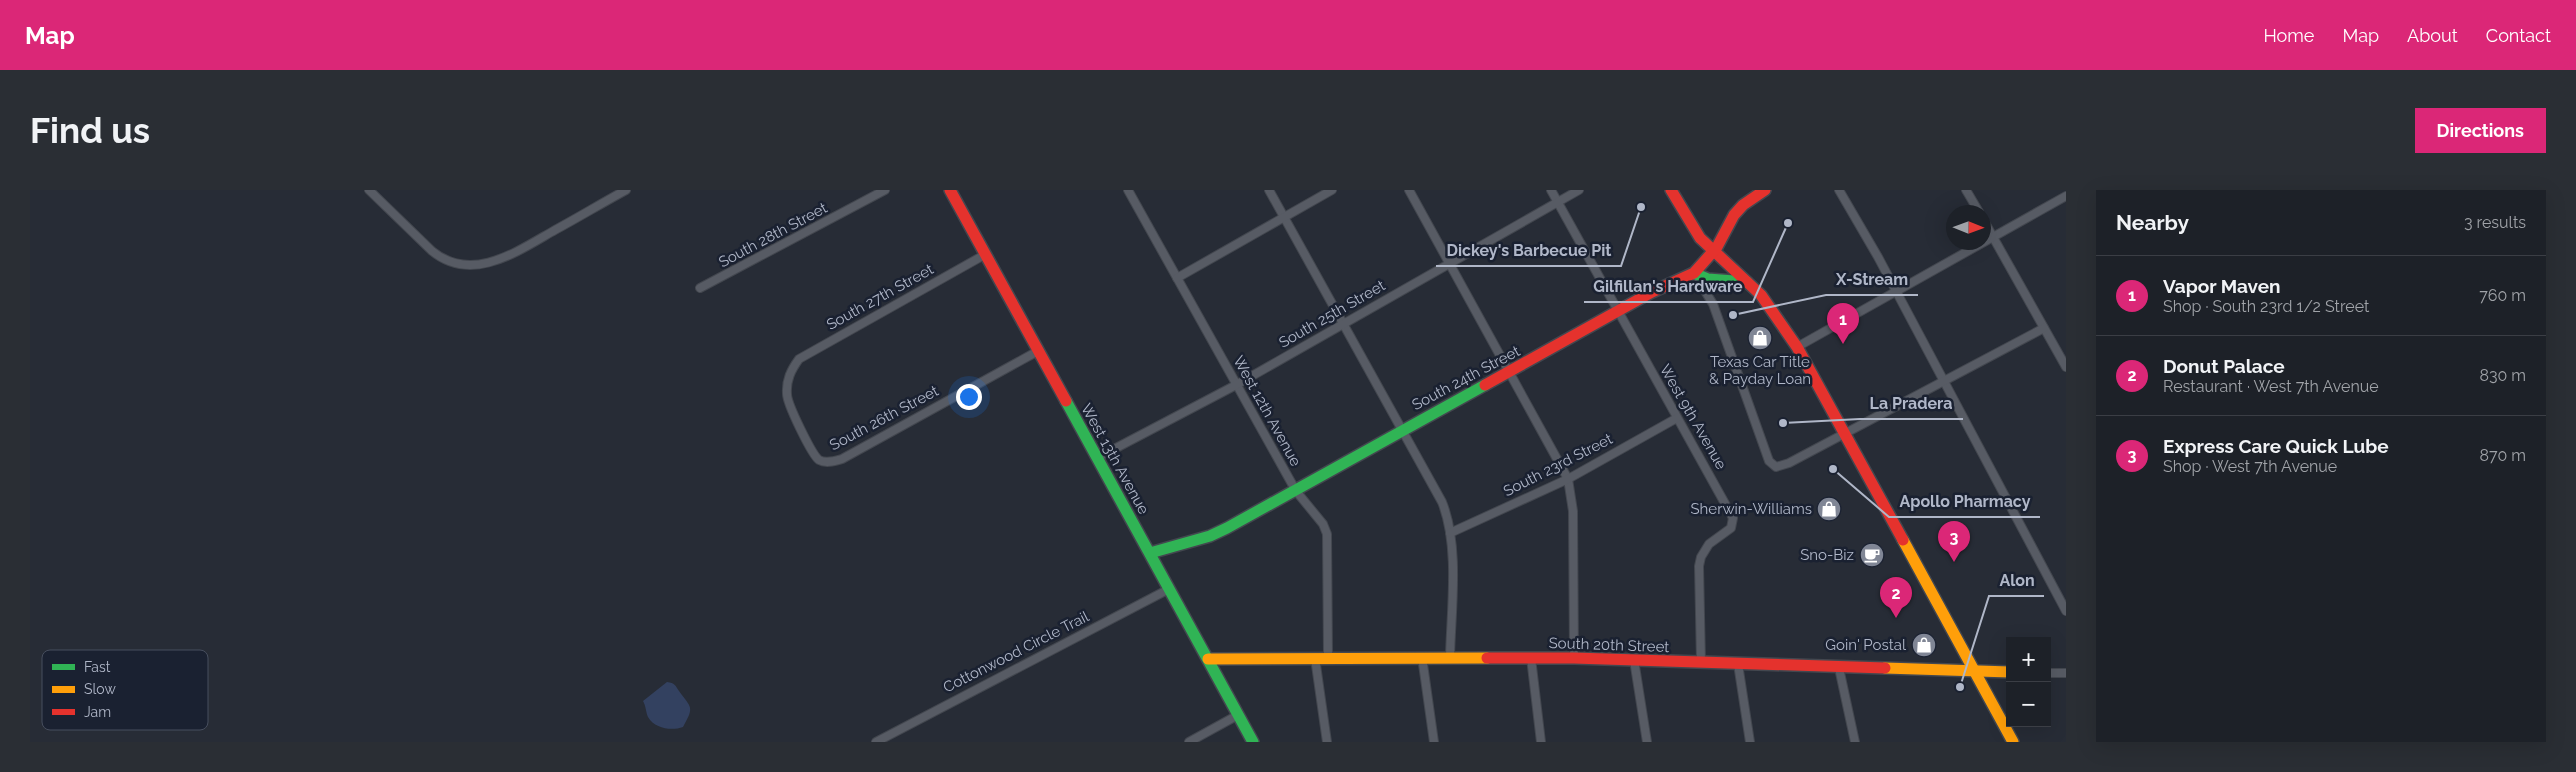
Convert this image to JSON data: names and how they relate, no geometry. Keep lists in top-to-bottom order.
{
  "streets": {
    "street": [
      "South 28th Street",
      "South 27th Street",
      "South 25th Street",
      "South 24th Street",
      "West 12th Avenue",
      "West 9th Avenue",
      "South 26th Street",
      "West 13th Avenue",
      "South 23rd Street",
      "South 20th Street",
      "Cottonwood Circle Trail"
    ]
  },
  "crossings": [
    ["South 27th Street", "South 26th Street"],
    ["South 27th Street", "West 13th Avenue"],
    ["South 25th Street", "West 12th Avenue"],
    ["South 25th Street", "West 9th Avenue"],
    ["South 25th Street", "West 13th Avenue"],
    ["South 24th Street", "West 12th Avenue"],
    ["South 24th Street", "West 9th Avenue"],
    ["South 24th Street", "West 13th Avenue"],
    ["West 12th Avenue", "South 20th Street"],
    ["West 9th Avenue", "South 23rd Street"],
    ["West 9th Avenue", "South 20th Street"],
    ["South 26th Street", "West 13th Avenue"],
    ["West 13th Avenue", "South 20th Street"],
    ["West 13th Avenue", "Cottonwood Circle Trail"]
  ],
  "places": {
    "other": [
      "Dickey's Barbecue Pit",
      "Gilfillan's Hardware",
      "X-Stream",
      "La Pradera",
      "Apollo Pharmacy",
      "Alon"
    ],
    "shop": ["Texas Car Title & Payday Loan", "Sherwin-Williams", "Goin' Postal"],
    "cafe": ["Sno-Biz"]
  },
  "legend": ["Fast", "Slow", "Jam"],
  "north": "right",
  "page": {
    "header": "Map",
    "nav": [
      "Home",
      "Map",
      "About",
      "Contact"
    ],
    "buttons": "Directions",
    "title": "Find us",
    "heading": ["Nearby", "3 results"],
    "list": [
      {
        "mark": "1",
        "name": "Vapor Maven",
        "note": "Shop · South 23rd 1/2 Street",
        "value": "760 m"
      },
      {
        "mark": "2",
        "name": "Donut Palace",
        "note": "Restaurant · West 7th Avenue",
        "value": "830 m"
      },
      {
        "mark": "3",
        "name": "Express Care Quick Lube",
        "note": "Shop · West 7th Avenue",
        "value": "870 m"
      }
    ],
    "pins": ["1", "3", "2"],
    "map_buttons": ["+", "−"]
  }
}
